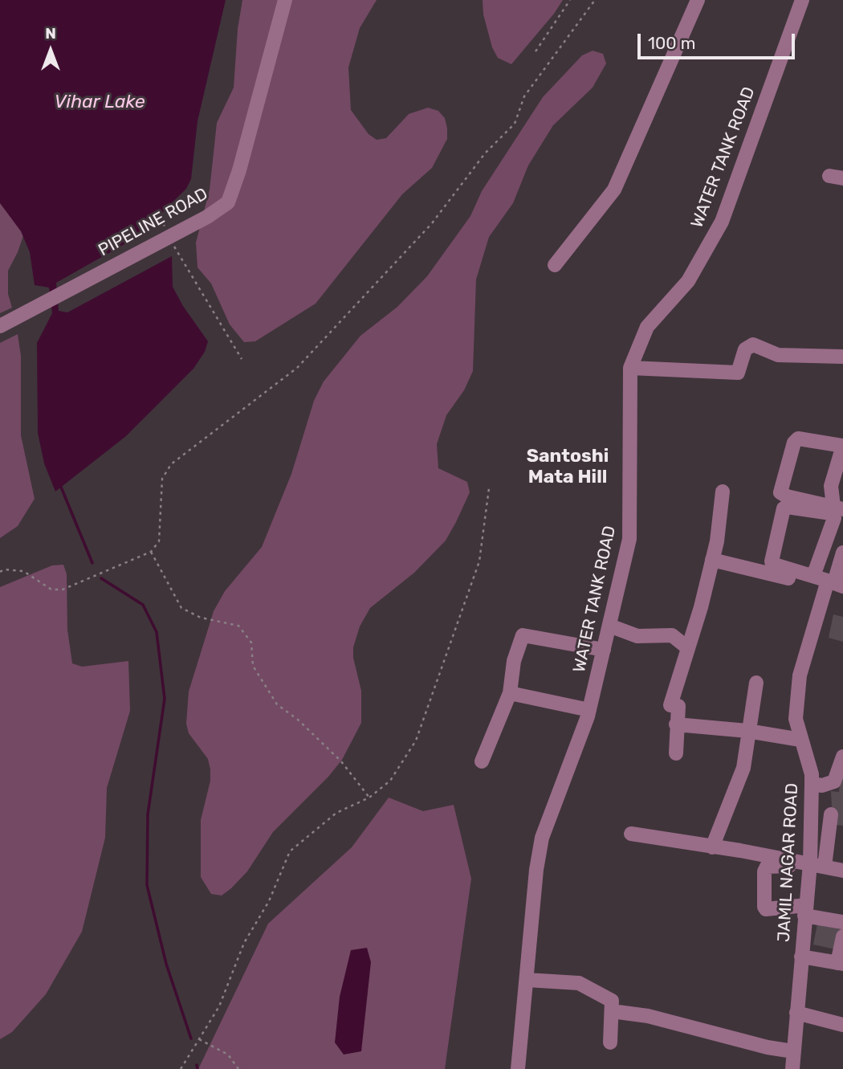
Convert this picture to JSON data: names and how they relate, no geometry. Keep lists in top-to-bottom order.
{
  "streets": {
    "street": ["WATER TANK ROAD", "PIPELINE ROAD", "JAMIL NAGAR ROAD"]
  },
  "districts": ["Santoshi Mata Hill"],
  "water": ["Vihar Lake"],
  "scale_bar": "100 m",
  "north": "top"
}
